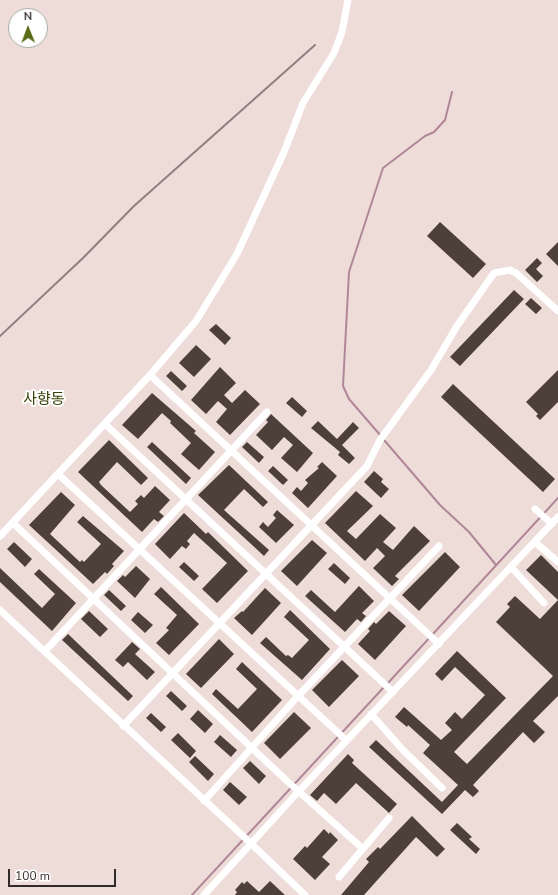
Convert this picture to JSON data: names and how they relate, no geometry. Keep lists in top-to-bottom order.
{
  "districts": ["사향동"],
  "scale_bar": "100 m",
  "north": "top"
}
